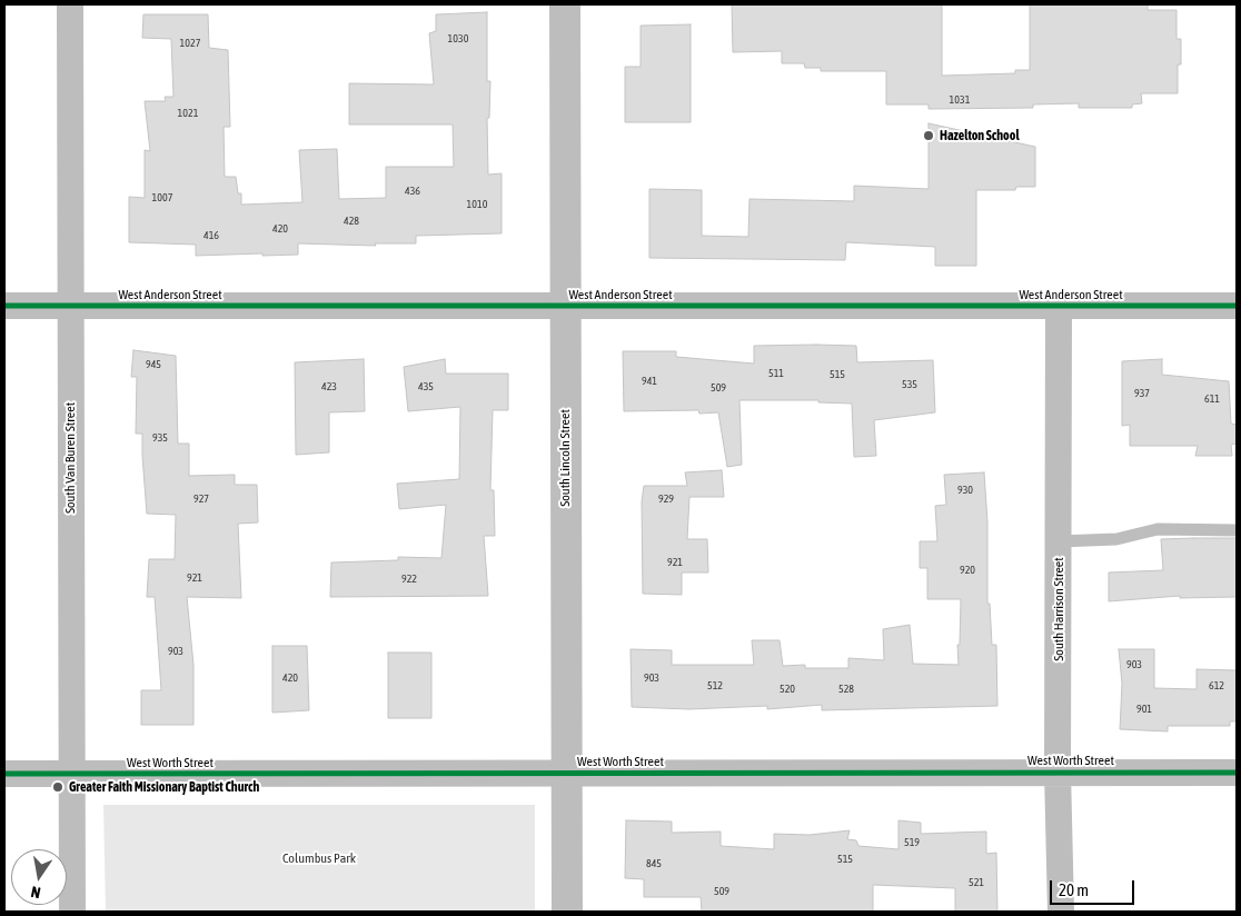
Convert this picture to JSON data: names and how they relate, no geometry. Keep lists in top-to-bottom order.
{
  "streets": {
    "street": [
      "West Anderson Street",
      "South Van Buren Street",
      "South Lincoln Street",
      "South Harrison Street",
      "West Worth Street"
    ]
  },
  "crossings": [
    ["West Anderson Street", "South Van Buren Street"],
    ["West Anderson Street", "South Lincoln Street"],
    ["West Anderson Street", "South Harrison Street"],
    ["South Van Buren Street", "West Worth Street"],
    ["South Lincoln Street", "West Worth Street"],
    ["South Harrison Street", "West Worth Street"]
  ],
  "parks": ["Columbus Park"],
  "places": ["Hazelton School", "Greater Faith Missionary Baptist Church"],
  "house_numbers": [
    "1030",
    "1027",
    "1031",
    "1021",
    "436",
    "1007",
    "1010",
    "428",
    "420",
    "416",
    "945",
    "511",
    "515",
    "941",
    "535",
    "423",
    "435",
    "509",
    "937",
    "611",
    "935",
    "930",
    "927",
    "929",
    "921",
    "920",
    "921",
    "922",
    "903",
    "903",
    "420",
    "903",
    "512",
    "612",
    "520",
    "528",
    "901",
    "519",
    "515",
    "845",
    "521",
    "509"
  ],
  "scale_bar": "20 m",
  "north": "bottom"
}
